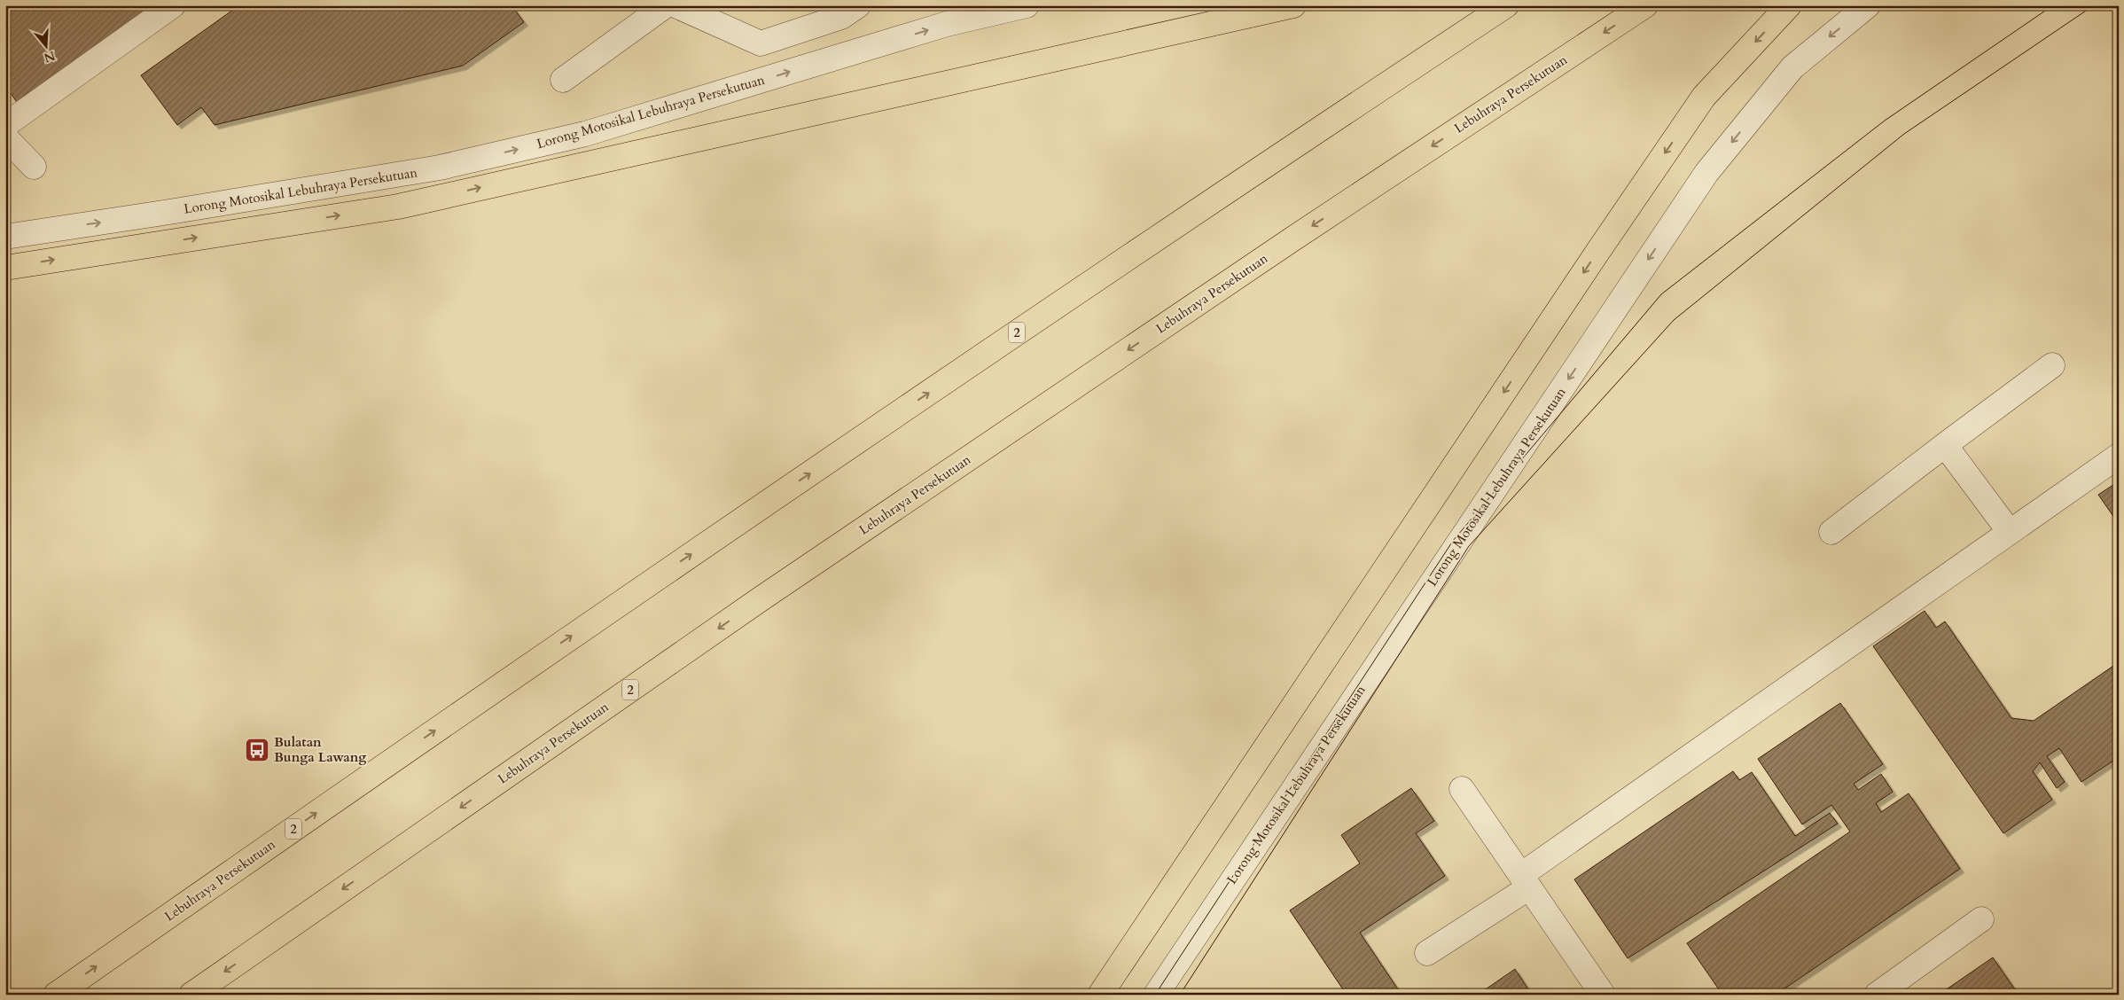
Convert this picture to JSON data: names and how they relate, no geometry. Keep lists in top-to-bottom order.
{
  "streets": {
    "highway": ["Lebuhraya Persekutuan", "2"],
    "street": ["Lorong Motosikal Lebuhraya Persekutuan"]
  },
  "places": {
    "bus stop": ["Bulatan Bunga Lawang"]
  },
  "north": "bottom"
}
